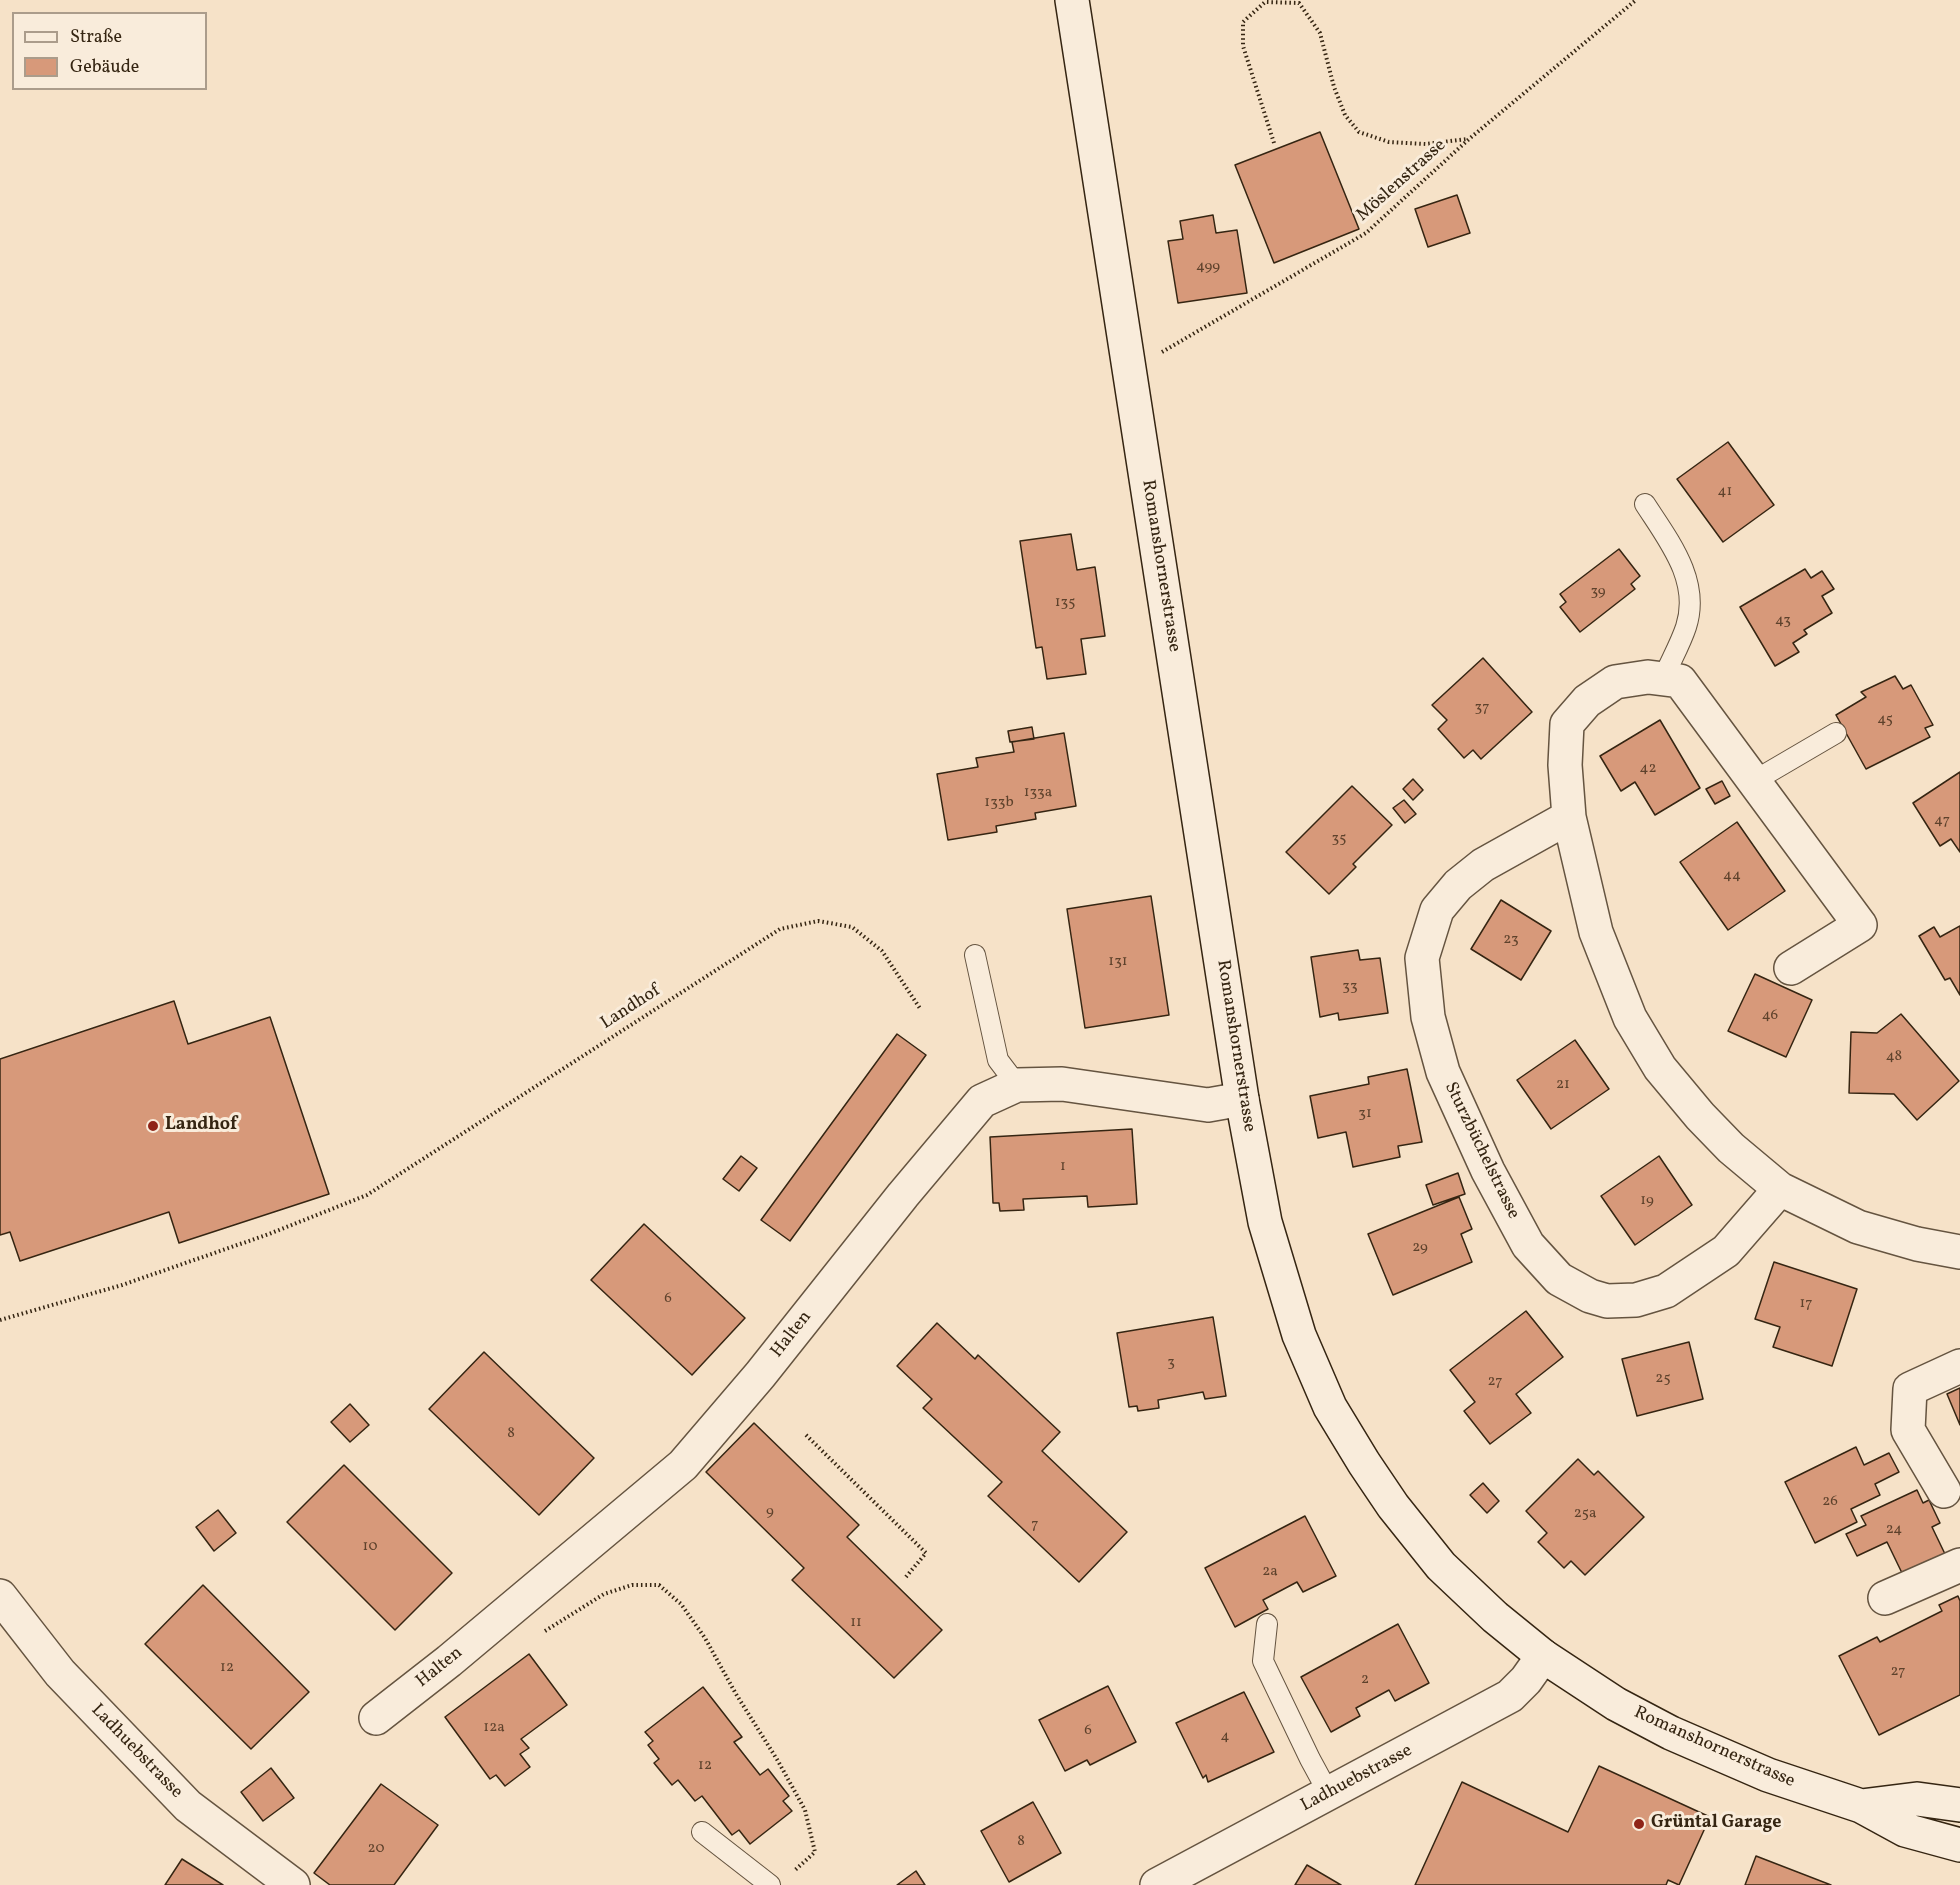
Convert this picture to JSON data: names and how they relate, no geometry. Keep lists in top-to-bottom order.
{
  "streets": {
    "street": [
      "Romanshornerstrasse",
      "Sturzbüchelstrasse",
      "Halten",
      "Ladhuebstrasse"
    ],
    "path": ["Möslenstrasse", "Landhof"]
  },
  "crossings": [
    ["Romanshornerstrasse", "Halten"],
    ["Romanshornerstrasse", "Ladhuebstrasse"]
  ],
  "places": ["Landhof", "Grüntal Garage"],
  "house_numbers": [
    "499",
    "41",
    "39",
    "135",
    "43",
    "37",
    "45",
    "42",
    "133a",
    "133b",
    "47",
    "35",
    "44",
    "23",
    "131",
    "33",
    "46",
    "48",
    "21",
    "31",
    "1",
    "19",
    "29",
    "6",
    "17",
    "3",
    "25",
    "27",
    "8",
    "26",
    "9",
    "25a",
    "7",
    "24",
    "10",
    "2a",
    "11",
    "12",
    "27",
    "2",
    "12a",
    "6",
    "4",
    "12",
    "8",
    "20"
  ],
  "legend": ["Straße", "Gebäude"]
}
